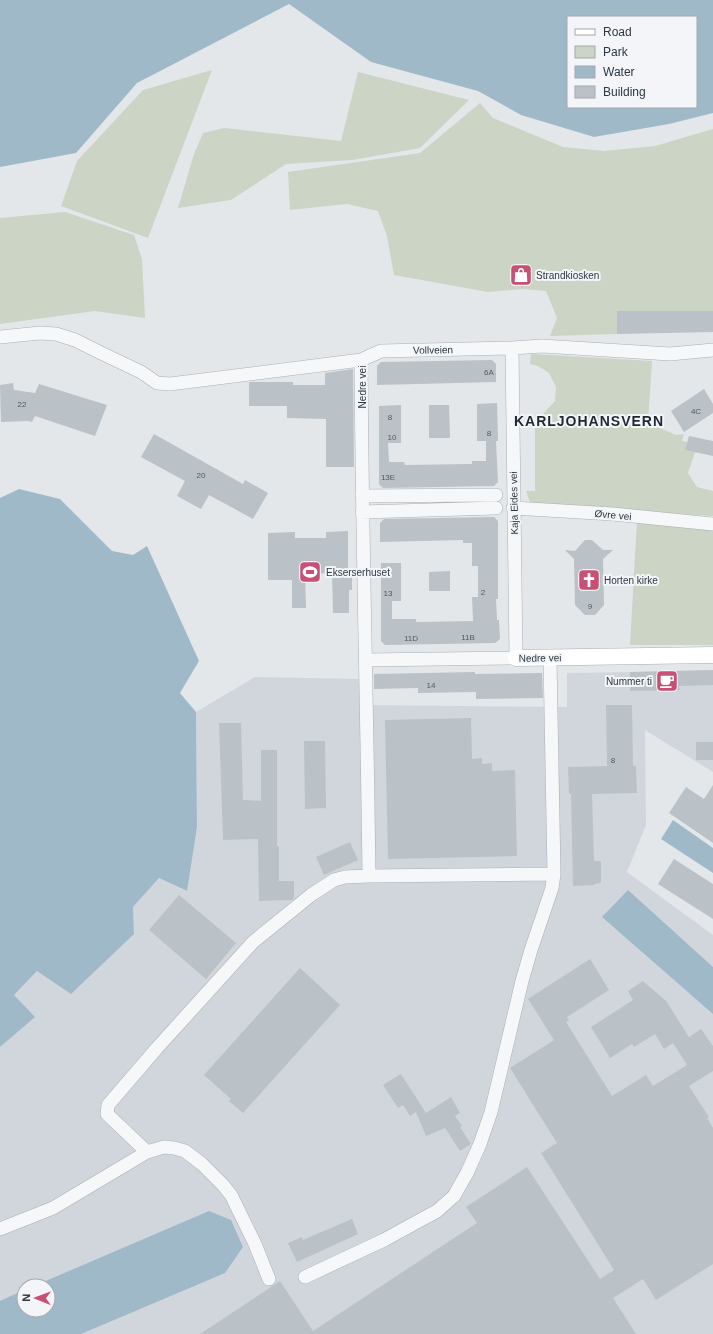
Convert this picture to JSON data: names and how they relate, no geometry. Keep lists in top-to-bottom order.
{
  "streets": {
    "main road": ["Nedre vei"],
    "street": ["Vollveien", "Kaja Eides vei", "Øvre vei"]
  },
  "crossings": [
    ["Vollveien", "Nedre vei"],
    ["Vollveien", "Kaja Eides vei"],
    ["Nedre vei", "Kaja Eides vei"],
    ["Kaja Eides vei", "Øvre vei"]
  ],
  "districts": ["KARLJOHANSVERN"],
  "places": {
    "shop": ["Strandkiosken"],
    "sports": ["Ekserserhuset"],
    "church": ["Horten kirke"],
    "cafe": ["Nummer ti"]
  },
  "house_numbers": [
    "6A",
    "22",
    "4C",
    "8",
    "8",
    "10",
    "20",
    "13E",
    "2",
    "13",
    "9",
    "11B",
    "11D",
    "14",
    "8"
  ],
  "legend": [
    "Road",
    "Park",
    "Water",
    "Building"
  ],
  "north": "left"
}
